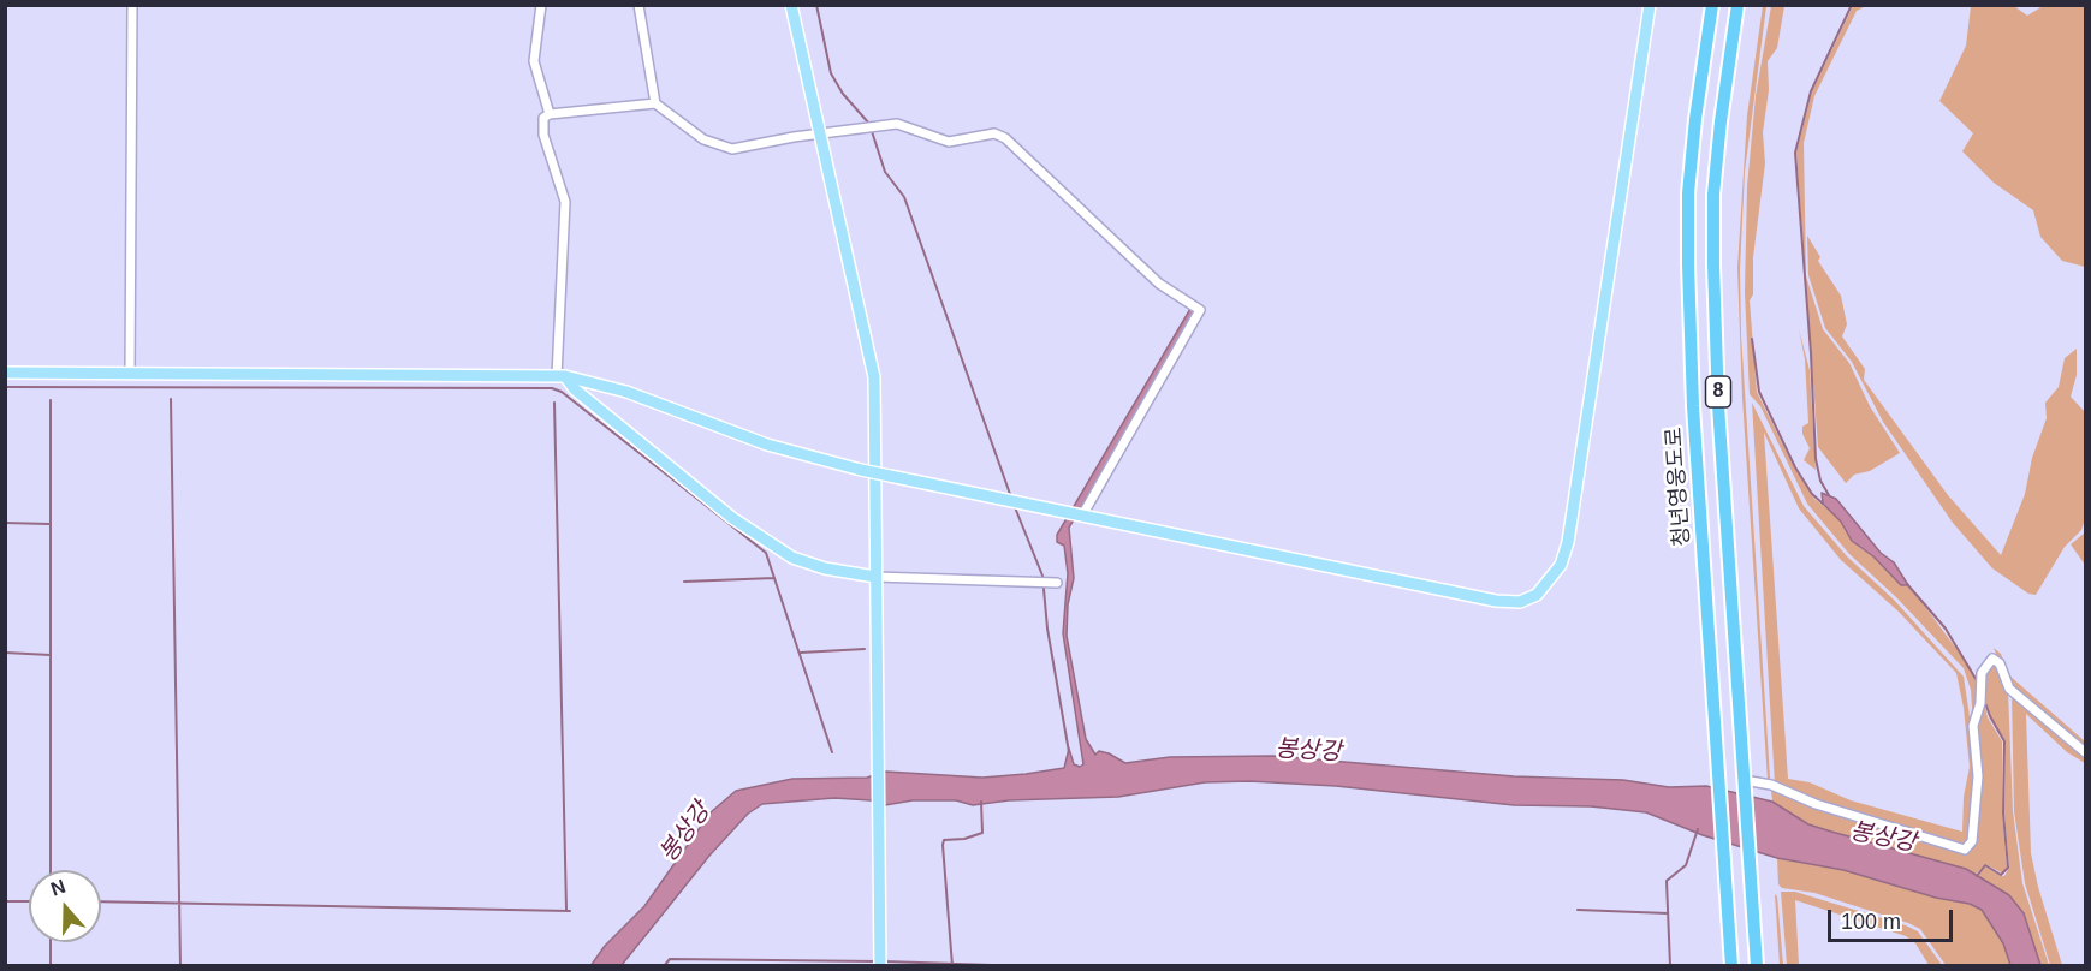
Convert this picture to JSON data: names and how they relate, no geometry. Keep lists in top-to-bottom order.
{
  "streets": {
    "highway": ["8", "청년영웅도로"]
  },
  "water": ["봉상강"],
  "scale_bar": "100 m",
  "north": "top"
}
